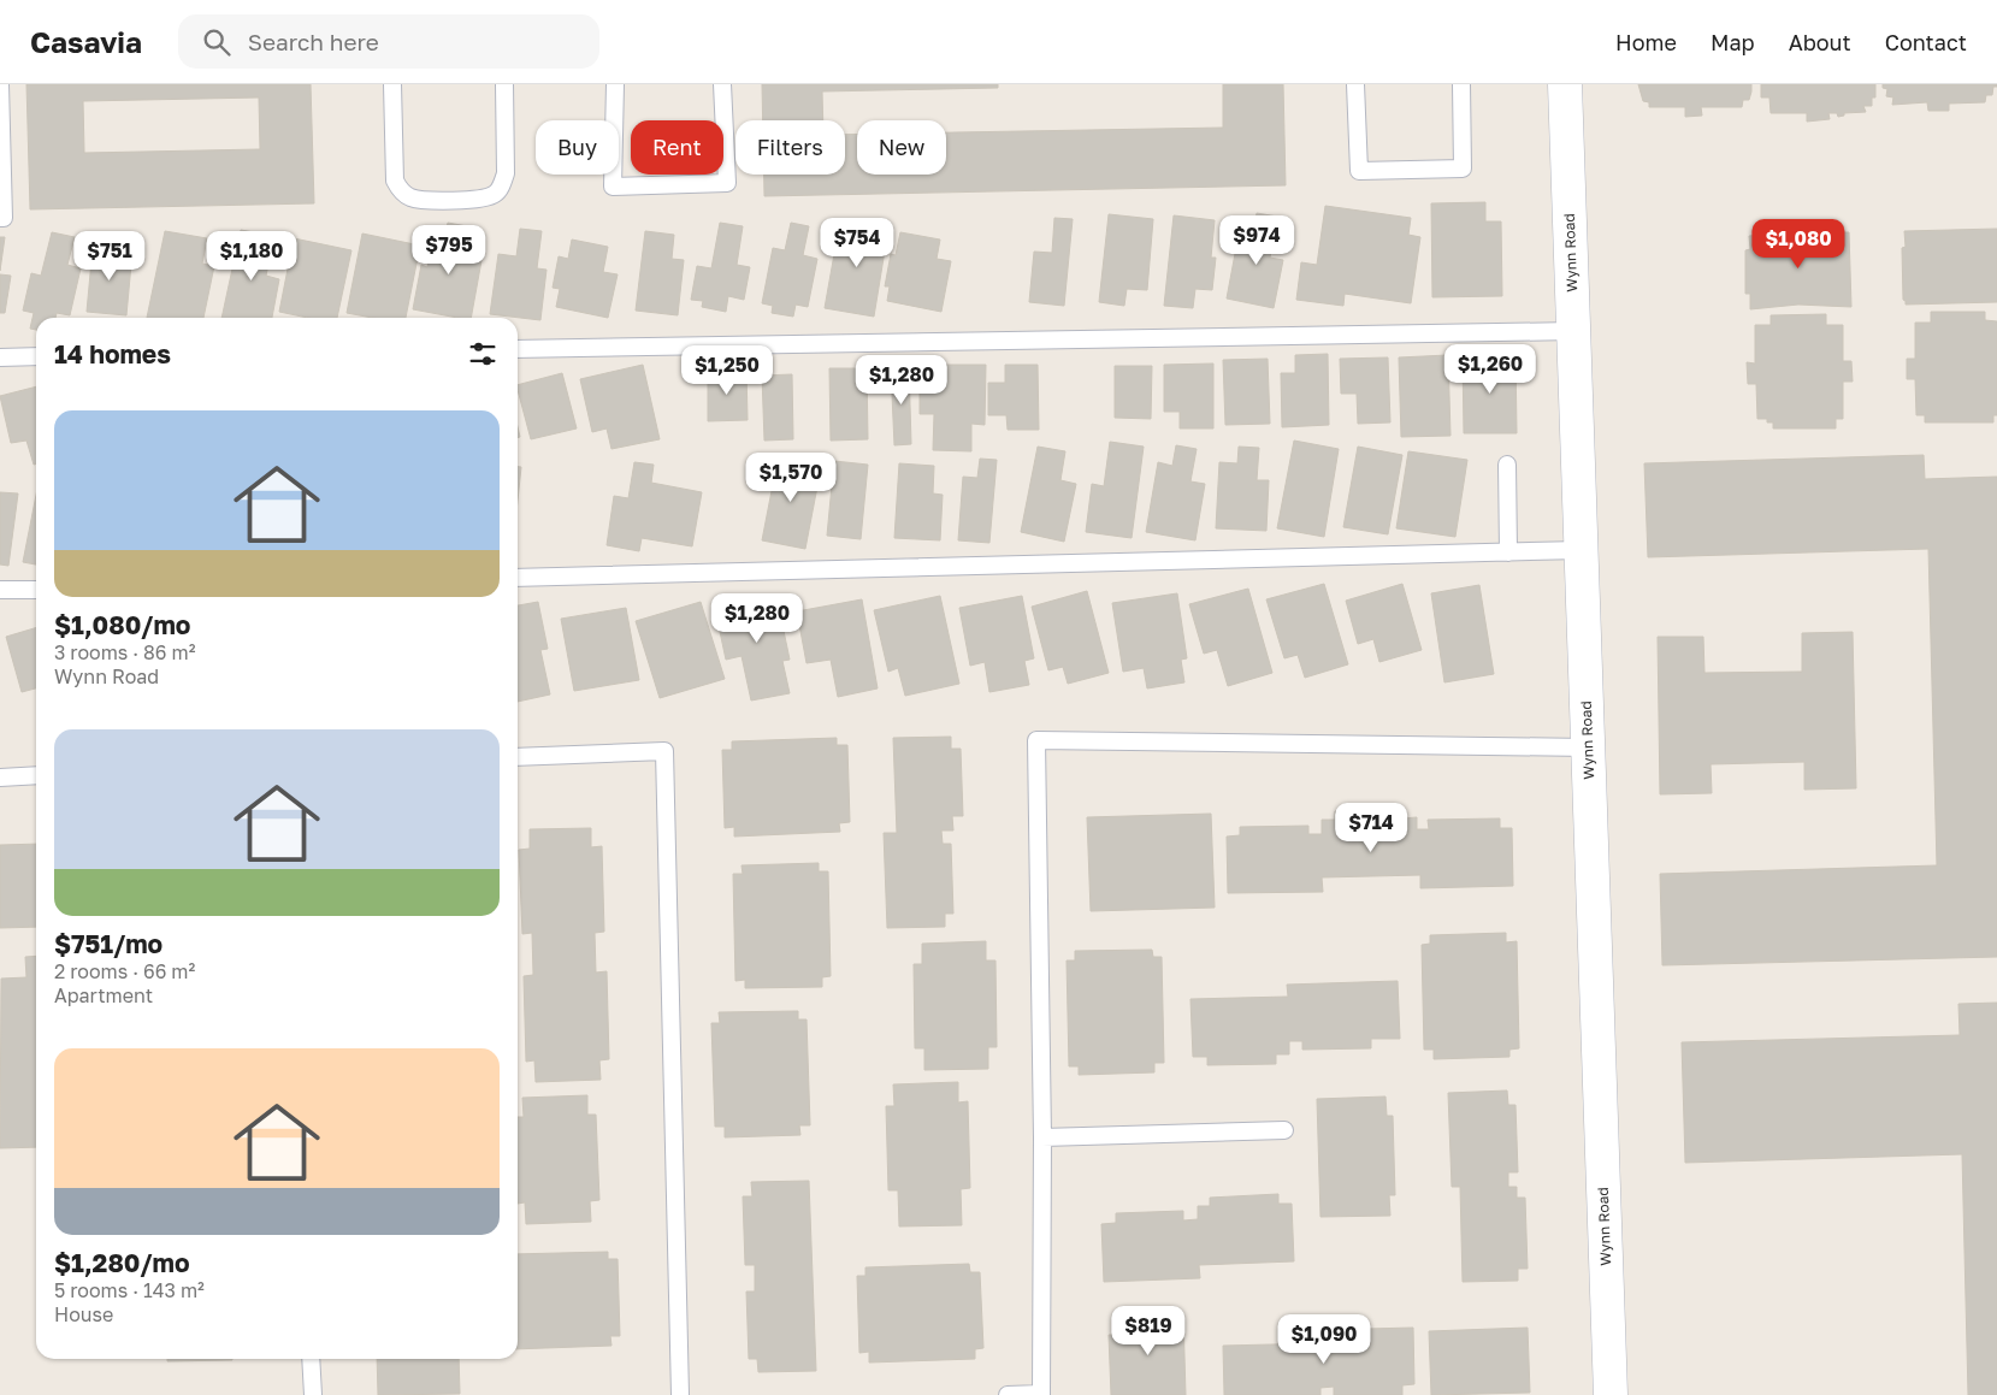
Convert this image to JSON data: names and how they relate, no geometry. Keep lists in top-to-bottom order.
{
  "streets": {
    "street": ["Wynn Road"]
  },
  "page": {
    "header": "Casavia",
    "search": "Search here",
    "nav": [
      "Home",
      "Map",
      "About",
      "Contact"
    ],
    "chip": [
      "Buy",
      "Rent",
      "Filters",
      "New"
    ],
    "price": [
      "$974",
      "$754",
      "$1,080",
      "$795",
      "$751",
      "$1,180",
      "$1,260",
      "$1,250",
      "$1,280",
      "$1,570",
      "$1,280",
      "$714",
      "$819",
      "$1,090"
    ],
    "heading": "14 homes",
    "list": [
      {
        "name": "$1,080/mo",
        "note": "3 rooms · 86 m² · Wynn Road"
      },
      {
        "name": "$751/mo",
        "note": "2 rooms · 66 m² · Apartment"
      },
      {
        "name": "$1,280/mo",
        "note": "5 rooms · 143 m² · House"
      }
    ]
  }
}
